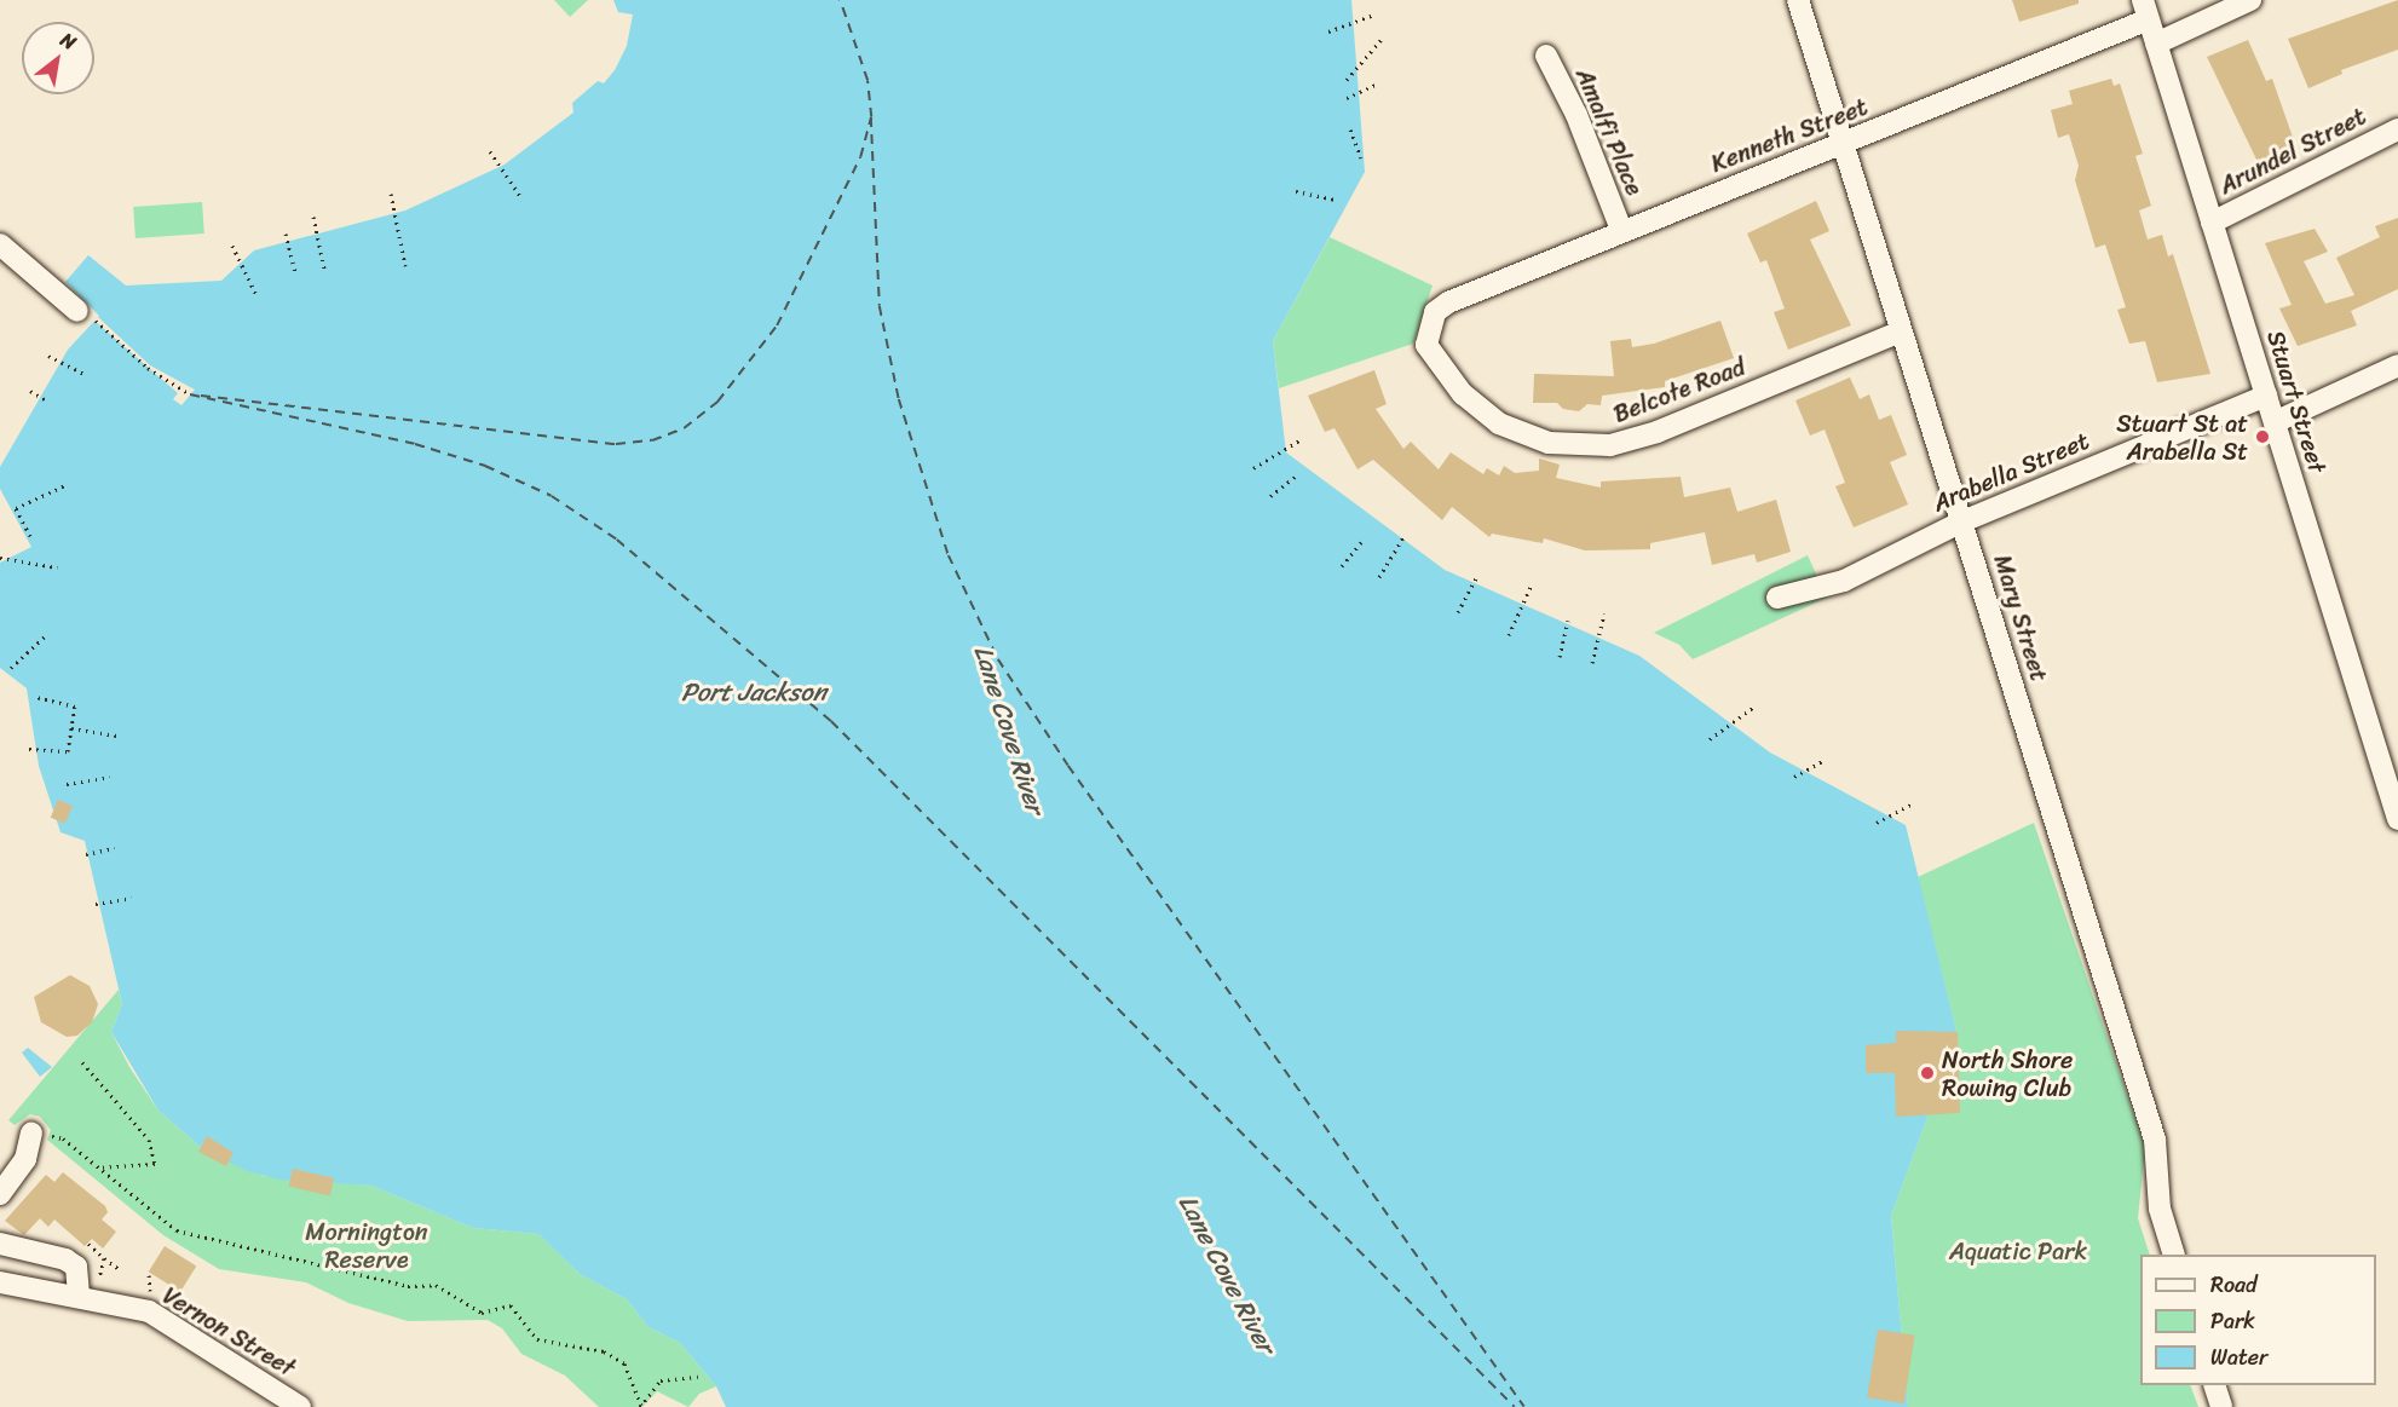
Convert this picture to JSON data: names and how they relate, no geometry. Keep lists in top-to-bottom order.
{
  "streets": {
    "street": [
      "Amalfi Place",
      "Kenneth Street",
      "Arundel Street",
      "Belcote Road",
      "Stuart Street",
      "Arabella Street",
      "Mary Street",
      "Vernon Street"
    ]
  },
  "crossings": [
    ["Amalfi Place", "Kenneth Street"],
    ["Kenneth Street", "Belcote Road"],
    ["Kenneth Street", "Stuart Street"],
    ["Kenneth Street", "Mary Street"],
    ["Arundel Street", "Stuart Street"],
    ["Belcote Road", "Mary Street"],
    ["Stuart Street", "Arabella Street"],
    ["Arabella Street", "Mary Street"]
  ],
  "water": ["Port Jackson", "Lane Cove River"],
  "parks": ["Mornington Reserve", "Aquatic Park"],
  "places": ["Stuart St at Arabella St", "North Shore Rowing Club"],
  "legend": ["Road", "Park", "Water"],
  "north": "top right"
}
